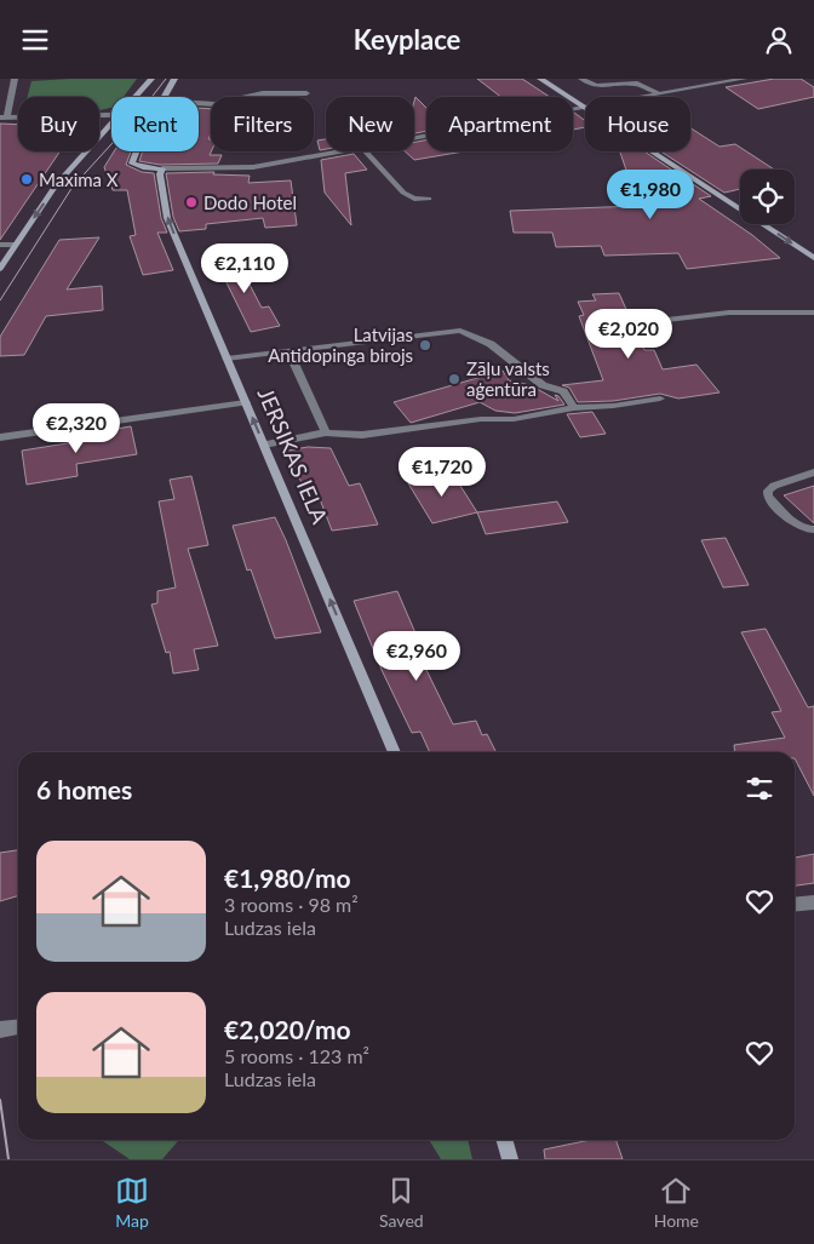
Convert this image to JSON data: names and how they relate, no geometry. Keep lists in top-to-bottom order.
{
  "streets": {
    "street": ["JERSIKAS IELA"]
  },
  "one_way": ["JERSIKAS IELA"],
  "places": [
    "Maxima X",
    "Dodo Hotel",
    "Latvijas Antidopinga birojs",
    "Zāļu valsts aģentūra"
  ],
  "page": {
    "header": "Keyplace",
    "chip": [
      "Buy",
      "Rent",
      "Filters",
      "New",
      "Apartment",
      "House"
    ],
    "price": [
      "€1,980",
      "€2,110",
      "€2,020",
      "€2,320",
      "€1,720",
      "€2,960"
    ],
    "heading": "6 homes",
    "list": [
      {
        "name": "€1,980/mo",
        "note": "3 rooms · 98 m² · Ludzas iela"
      },
      {
        "name": "€2,020/mo",
        "note": "5 rooms · 123 m² · Ludzas iela"
      }
    ],
    "tabs": ["Map", "Saved", "Home"]
  }
}
